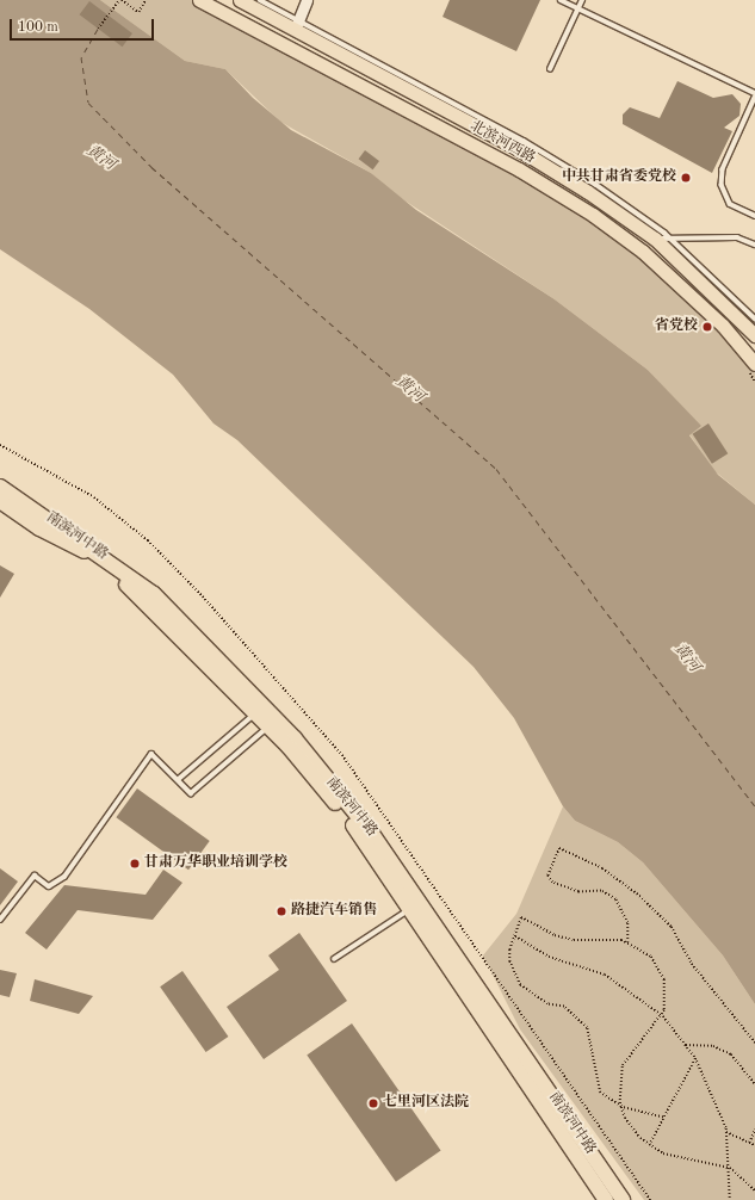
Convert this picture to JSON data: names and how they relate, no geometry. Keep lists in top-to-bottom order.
{
  "streets": {
    "highway": ["南滨河中路"],
    "main road": ["北滨河西路"]
  },
  "water": ["黄河"],
  "places": [
    "中共甘肃省委党校",
    "省党校",
    "甘肃万华职业培训学校",
    "路捷汽车销售",
    "七里河区法院"
  ],
  "scale_bar": "100 m"
}
